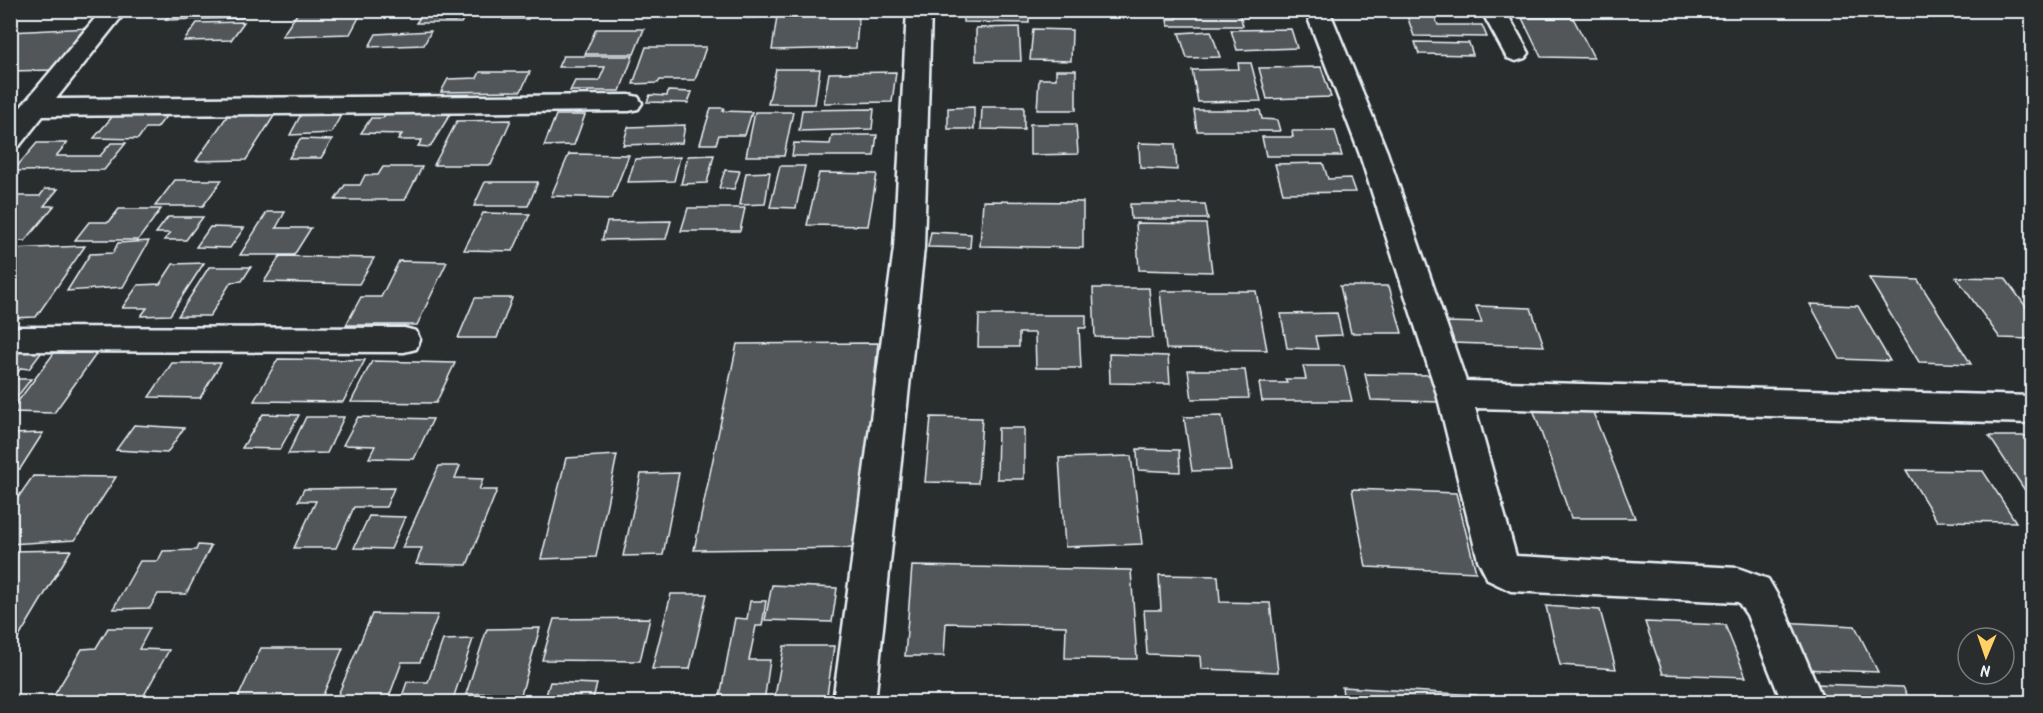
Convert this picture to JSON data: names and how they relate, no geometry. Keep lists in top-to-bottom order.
{
  "north": "bottom"
}
